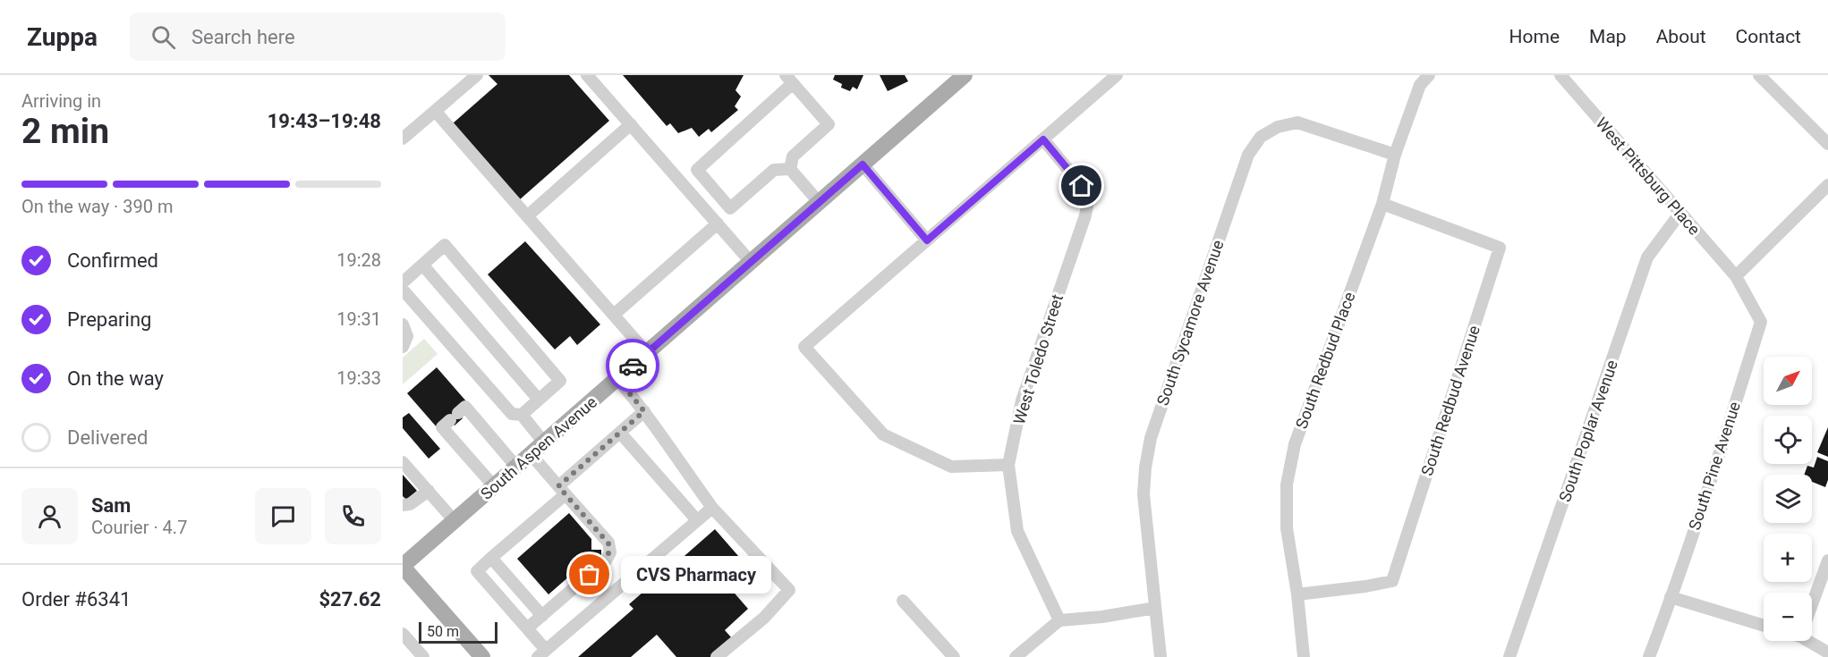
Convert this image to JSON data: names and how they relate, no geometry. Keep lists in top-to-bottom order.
{
  "streets": {
    "main road": ["South Aspen Avenue"],
    "street": [
      "West Pittsburg Place",
      "South Sycamore Avenue",
      "West Toledo Street",
      "South Redbud Place",
      "South Redbud Avenue",
      "South Poplar Avenue",
      "South Pine Avenue"
    ]
  },
  "crossings": [
    ["West Pittsburg Place", "South Poplar Avenue"],
    ["West Pittsburg Place", "South Pine Avenue"],
    ["South Sycamore Avenue", "South Redbud Place"],
    ["South Redbud Place", "South Redbud Avenue"]
  ],
  "places": ["CVS Pharmacy"],
  "scale_bar": "50 m",
  "north": "top right",
  "page": {
    "header": "Zuppa",
    "search": "Search here",
    "nav": [
      "Home",
      "Map",
      "About",
      "Contact"
    ],
    "heading": ["2 min", "Arriving in", "19:43–19:48"],
    "panel": [
      "Sam",
      "Courier · 4.7",
      "Order #6341",
      "$27.62"
    ],
    "bar": "On the way · 390 m",
    "list": [
      ["Confirmed", "19:28"],
      ["Preparing", "19:31"],
      ["On the way", "19:33"],
      "Delivered"
    ],
    "map_buttons": ["+", "−"],
    "bubble": "CVS Pharmacy",
    "scale": "50 m"
  }
}
